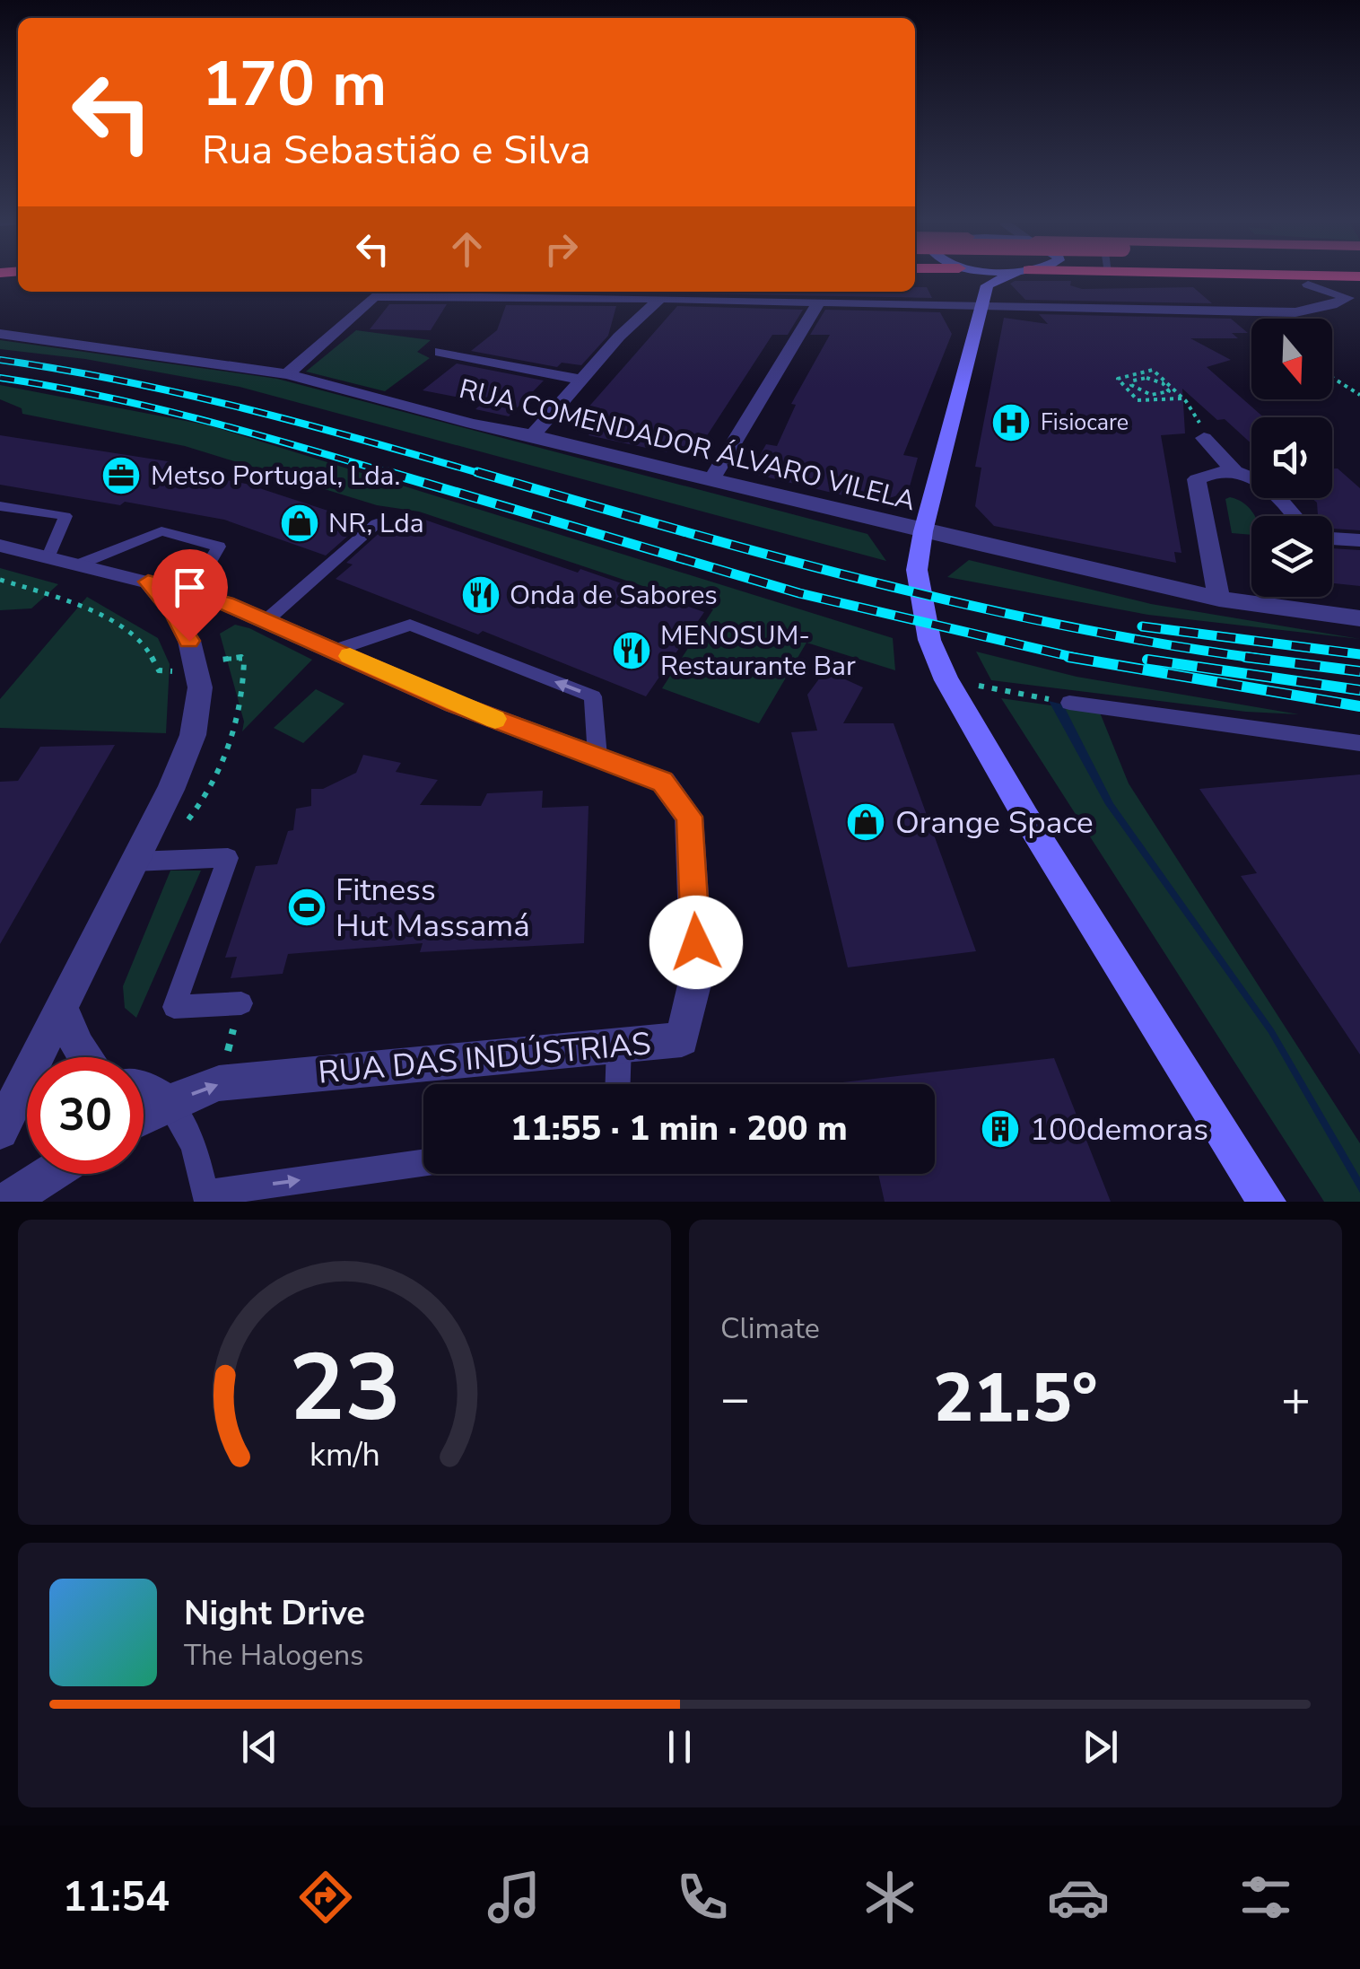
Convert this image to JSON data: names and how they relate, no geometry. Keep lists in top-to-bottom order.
{
  "streets": {
    "street": ["RUA COMENDADOR ÁLVARO VILELA", "RUA DAS INDÚSTRIAS"]
  },
  "places": {
    "hospital": ["Fisiocare"],
    "office": ["Metso Portugal, Lda."],
    "shop": ["NR, Lda", "Orange Space"],
    "restaurant": ["Onda de Sabores", "MENOSUM- Restaurante Bar"],
    "sports": ["Fitness Hut Massamá"],
    "building": ["100demoras"]
  },
  "north": "bottom",
  "page": {
    "turn": ["170 m", "Rua Sebastião e Silva"],
    "limit": "30",
    "trip": "11:55 · 1 min · 200 m",
    "tile": "Climate",
    "heat": ["−", "21.5°", "+"],
    "song": ["Night Drive", "The Halogens"],
    "tabs": "11:54",
    "gauge": ["23", "km/h"]
  }
}
